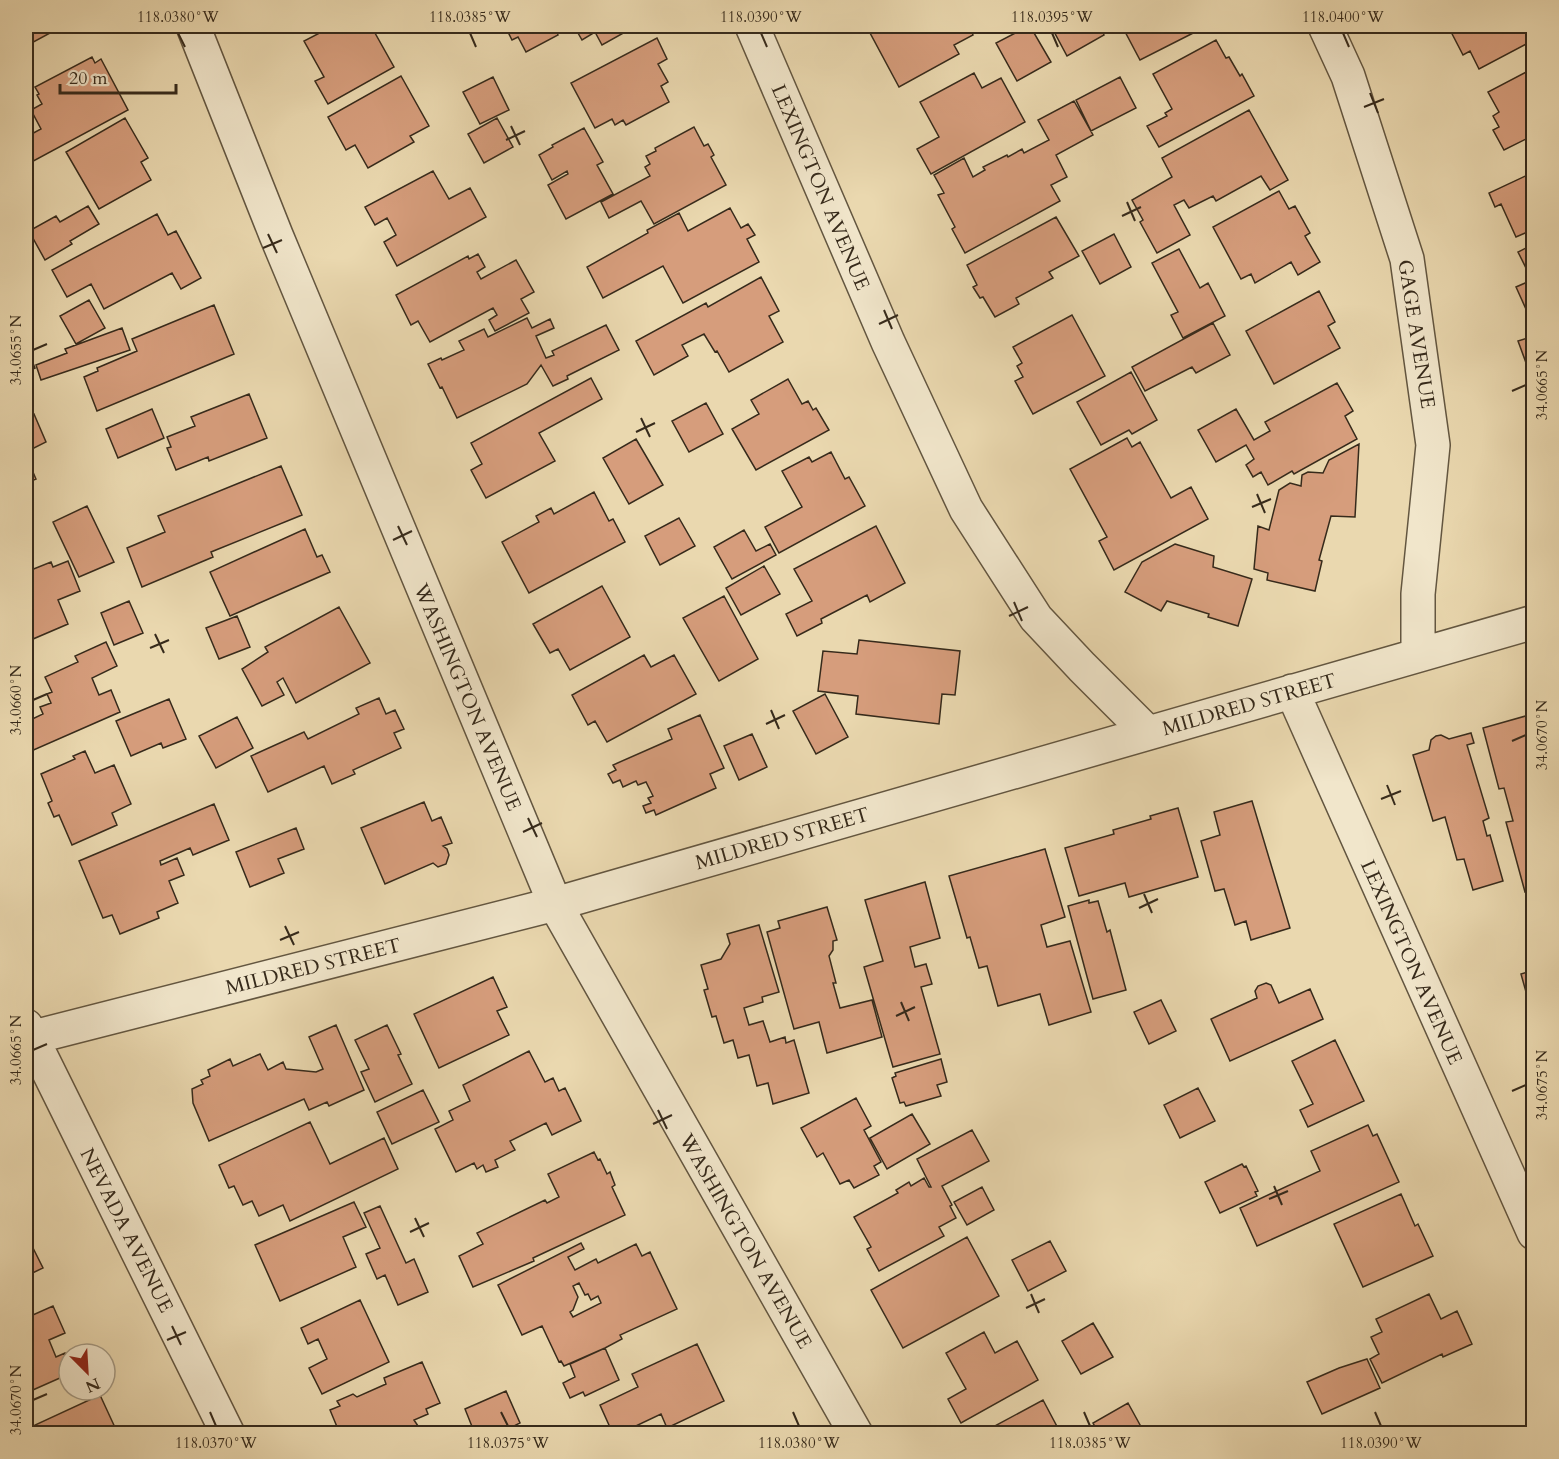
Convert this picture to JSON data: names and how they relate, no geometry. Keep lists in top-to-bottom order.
{
  "streets": {
    "street": [
      "LEXINGTON AVENUE",
      "GAGE AVENUE",
      "WASHINGTON AVENUE",
      "MILDRED STREET",
      "NEVADA AVENUE"
    ]
  },
  "crossings": [
    ["LEXINGTON AVENUE", "MILDRED STREET"],
    ["GAGE AVENUE", "MILDRED STREET"],
    ["WASHINGTON AVENUE", "MILDRED STREET"],
    ["MILDRED STREET", "NEVADA AVENUE"]
  ],
  "scale_bar": "20 m",
  "north": "bottom right",
  "coordinates": [
    "118.0380°W",
    "118.0385°W",
    "118.0390°W",
    "118.0395°W",
    "118.0400°W",
    "34.0655°N",
    "34.0665°N",
    "34.0660°N",
    "34.0670°N",
    "34.0675°N",
    "118.0370°W",
    "118.0375°W"
  ]
}
